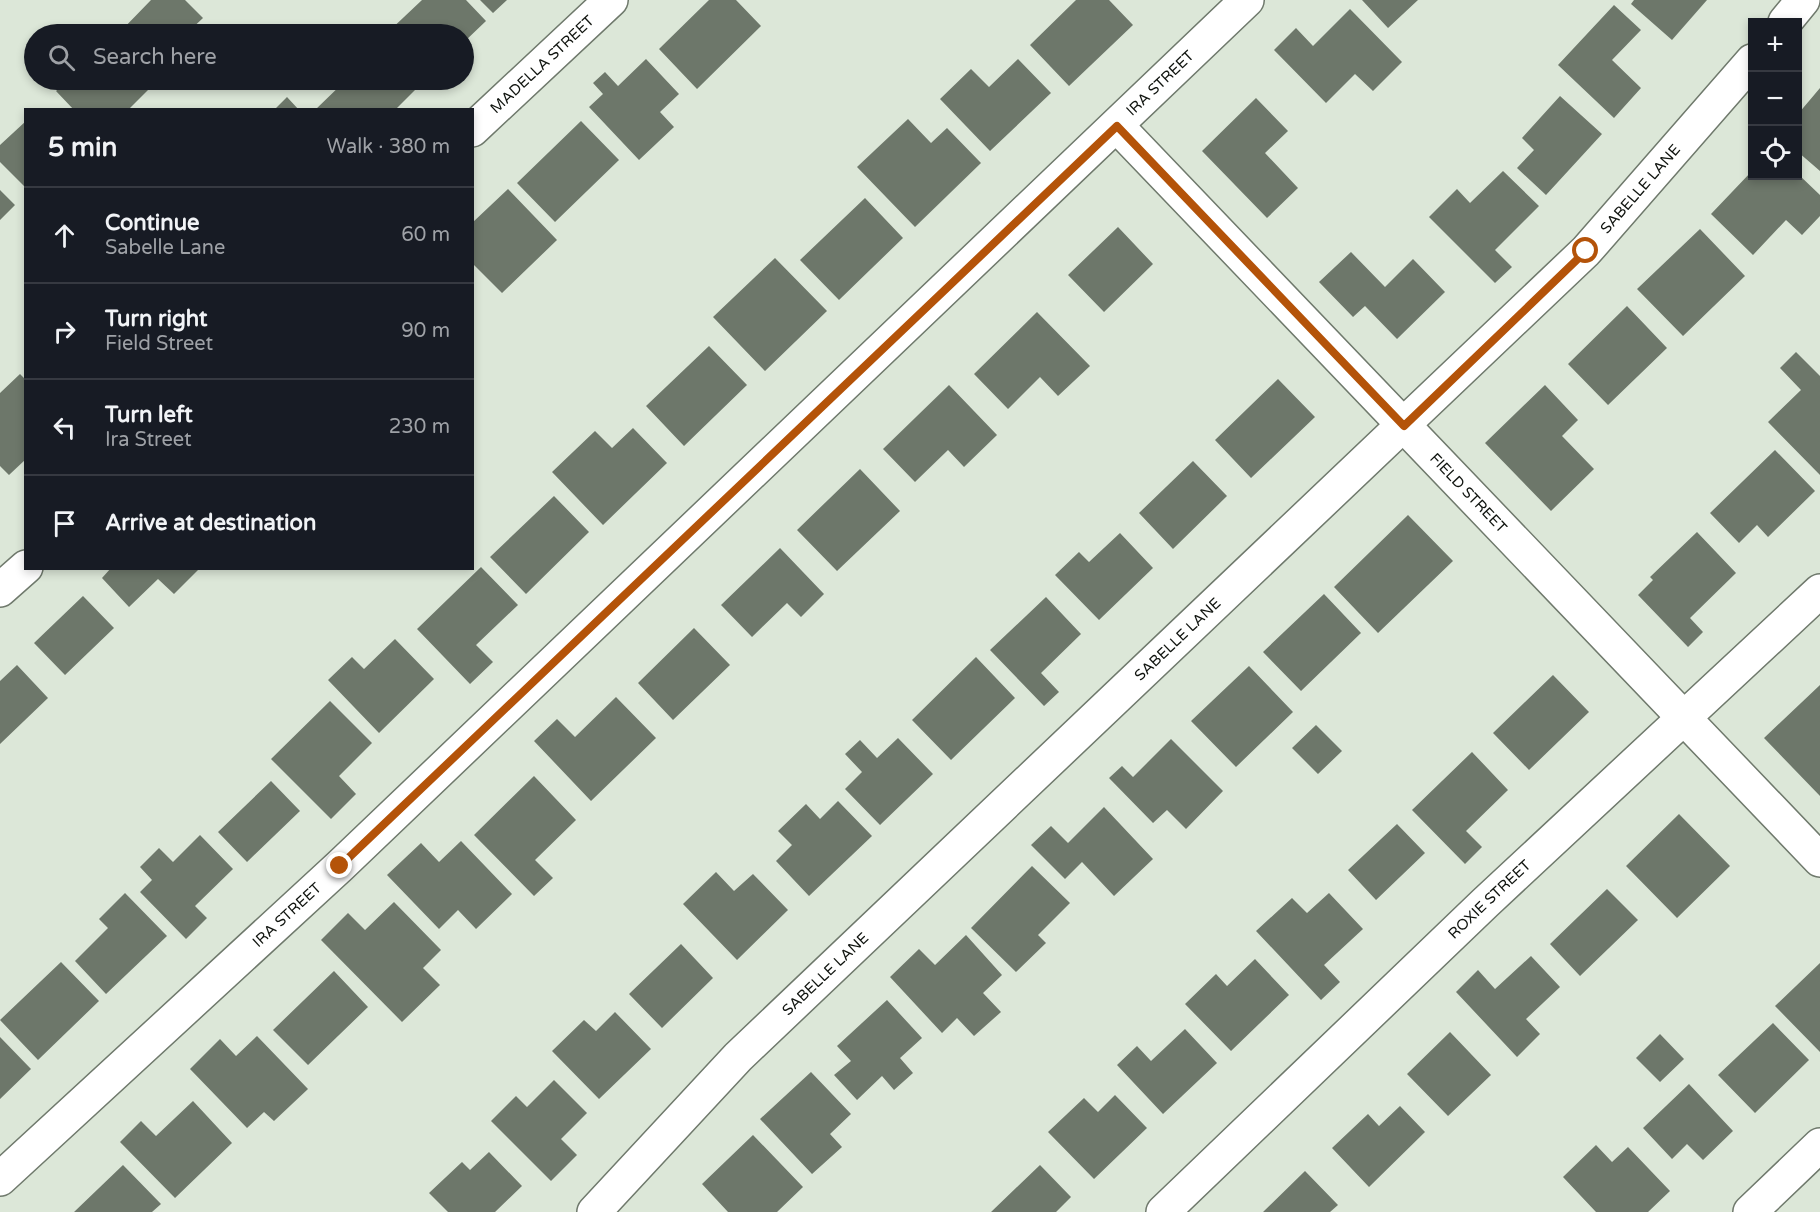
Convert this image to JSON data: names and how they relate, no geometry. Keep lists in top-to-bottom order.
{
  "streets": {
    "street": [
      "MADELLA STREET",
      "IRA STREET",
      "SABELLE LANE",
      "FIELD STREET",
      "ROXIE STREET"
    ]
  },
  "crossings": [
    ["IRA STREET", "FIELD STREET"],
    ["SABELLE LANE", "FIELD STREET"],
    ["FIELD STREET", "ROXIE STREET"]
  ],
  "page": {
    "map_buttons": ["+", "−"],
    "search": "Search here",
    "heading": ["5 min", "Walk · 380 m"],
    "list": [
      ["Continue", "Sabelle Lane", "60 m"],
      ["Turn right", "Field Street", "90 m"],
      ["Turn left", "Ira Street", "230 m"],
      "Arrive at destination"
    ]
  }
}
